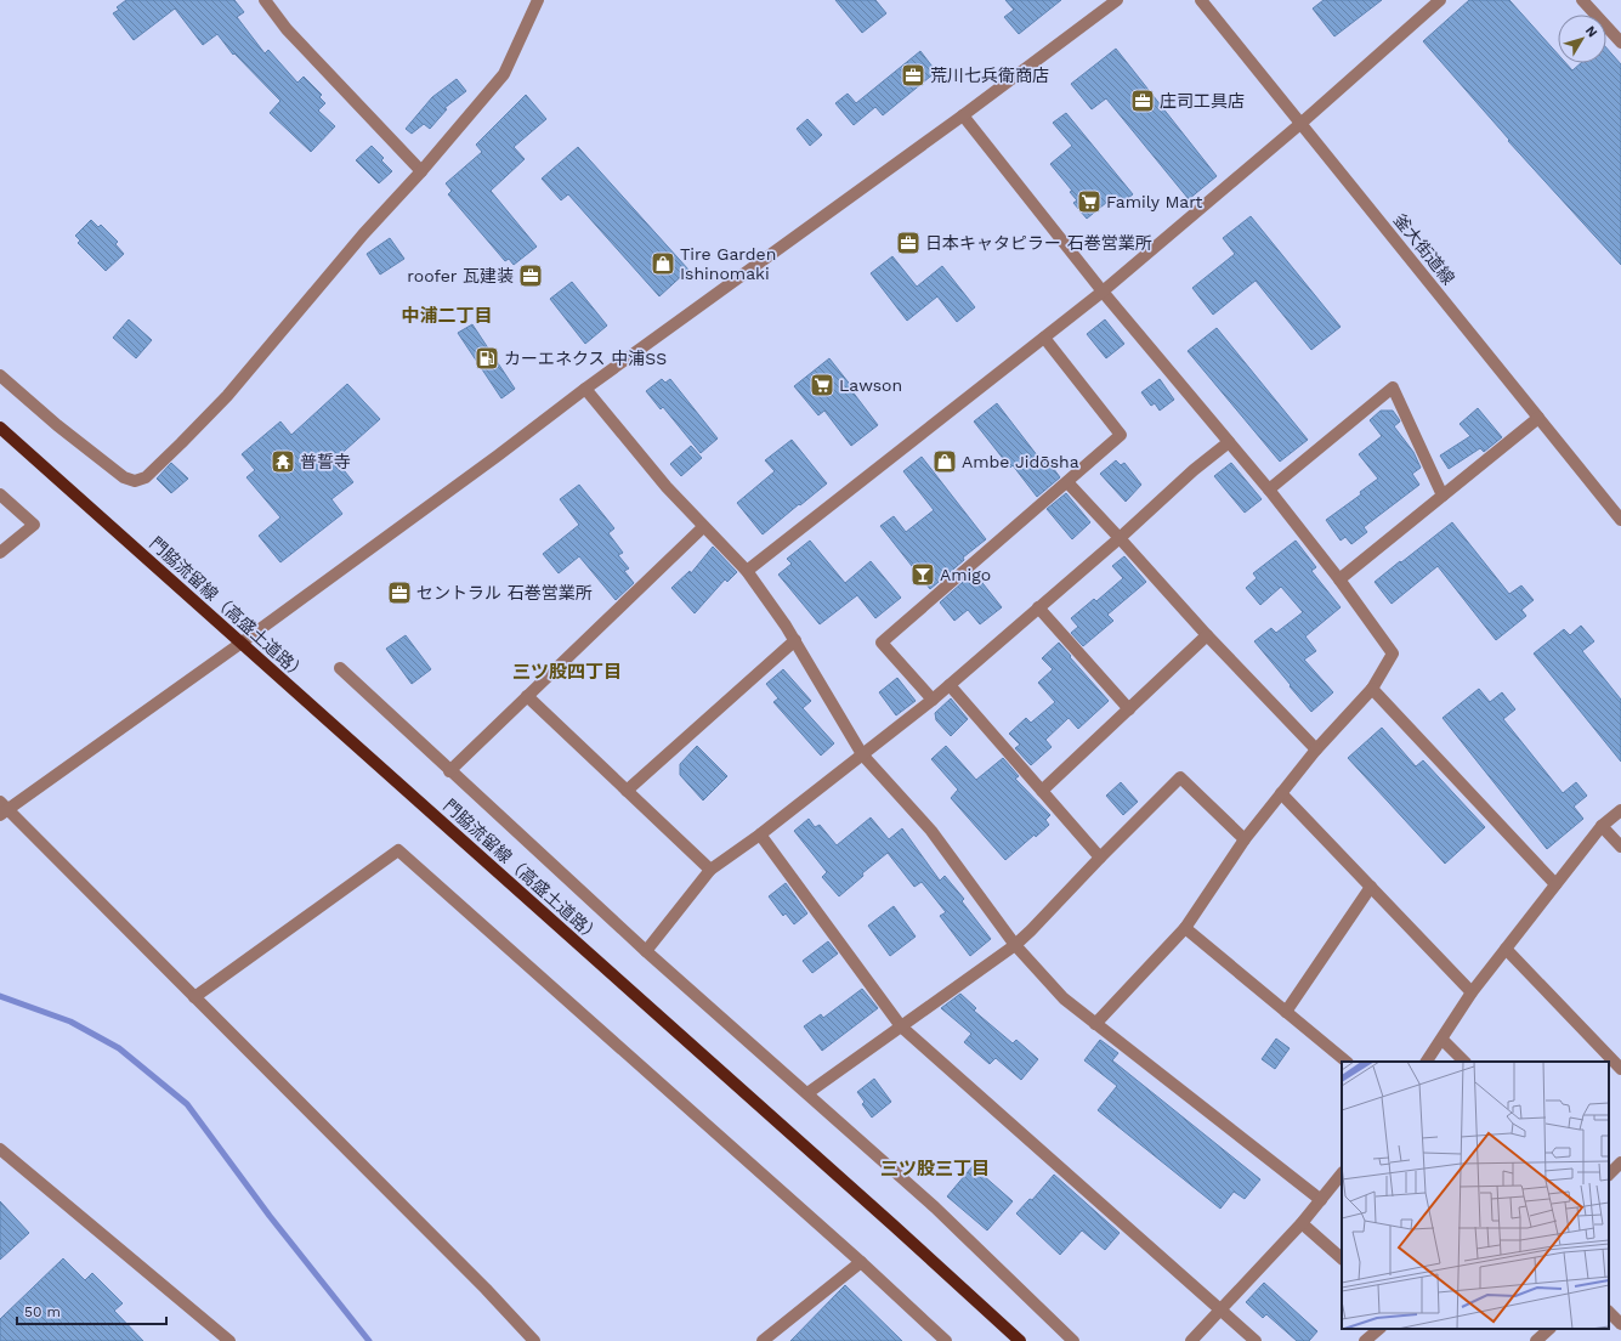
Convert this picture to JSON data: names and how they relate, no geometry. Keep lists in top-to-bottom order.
{
  "streets": {
    "main road": ["門脇流留線（高盛土道路）"],
    "street": ["釜大街道線"]
  },
  "districts": ["中浦二丁目", "三ツ股四丁目", "三ツ股三丁目"],
  "places": {
    "office": [
      "荒川七兵衛商店",
      "庄司工具店",
      "日本キャタピラー 石巻営業所",
      "roofer 瓦建装",
      "セントラル 石巻営業所"
    ],
    "supermarket": ["Family Mart", "Lawson"],
    "shop": ["Tire Garden Ishinomaki", "Ambe Jidōsha"],
    "fuel station": ["カーエネクス 中浦SS"],
    "temple": ["普誓寺"],
    "bar": ["Amigo"]
  },
  "scale_bar": "50 m",
  "north": "top right"
}
